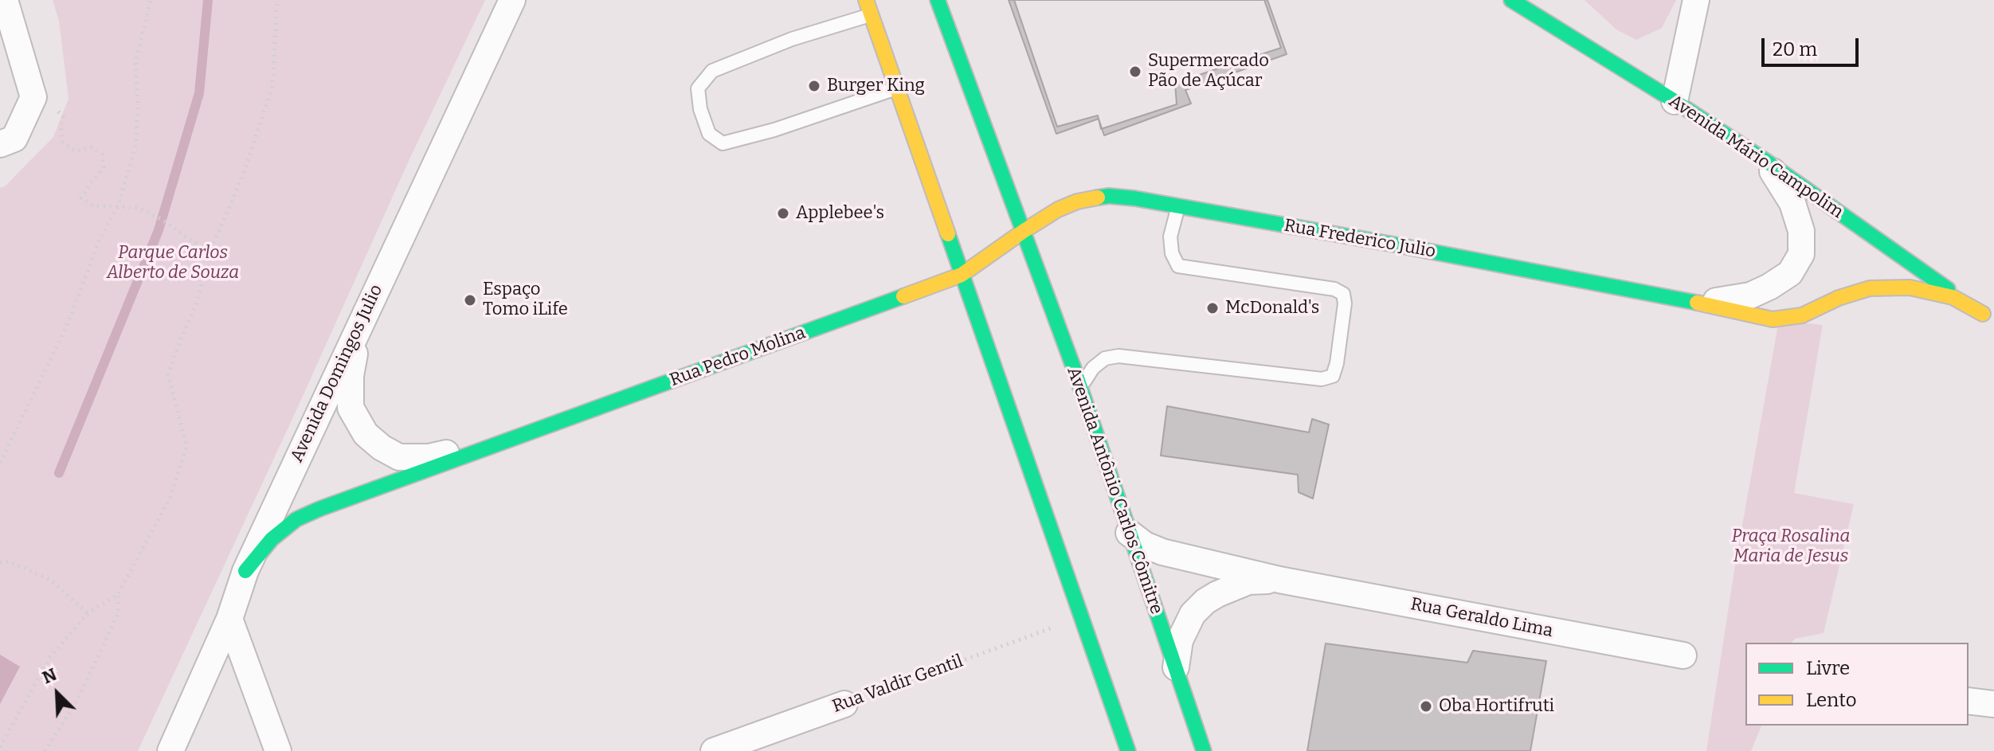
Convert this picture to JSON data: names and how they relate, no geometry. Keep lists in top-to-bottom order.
{
  "streets": {
    "street": [
      "Avenida Mário Campolim",
      "Rua Frederico Julio",
      "Rua Pedro Molina",
      "Avenida Domingos Julio",
      "Avenida Antônio Carlos Cômitre",
      "Rua Geraldo Lima",
      "Rua Valdir Gentil"
    ]
  },
  "crossings": [
    ["Avenida Mário Campolim", "Rua Frederico Julio"],
    ["Rua Frederico Julio", "Avenida Antônio Carlos Cômitre"],
    ["Rua Pedro Molina", "Avenida Domingos Julio"],
    ["Avenida Antônio Carlos Cômitre", "Rua Geraldo Lima"]
  ],
  "parks": ["Parque Carlos Alberto de Souza", "Praça Rosalina Maria de Jesus"],
  "places": [
    "Supermercado Pão de Açúcar",
    "Burger King",
    "Applebee's",
    "Espaço Tomo iLife",
    "McDonald's",
    "Oba Hortifruti"
  ],
  "legend": ["Livre", "Lento"],
  "scale_bar": "20 m",
  "north": "top left"
}
